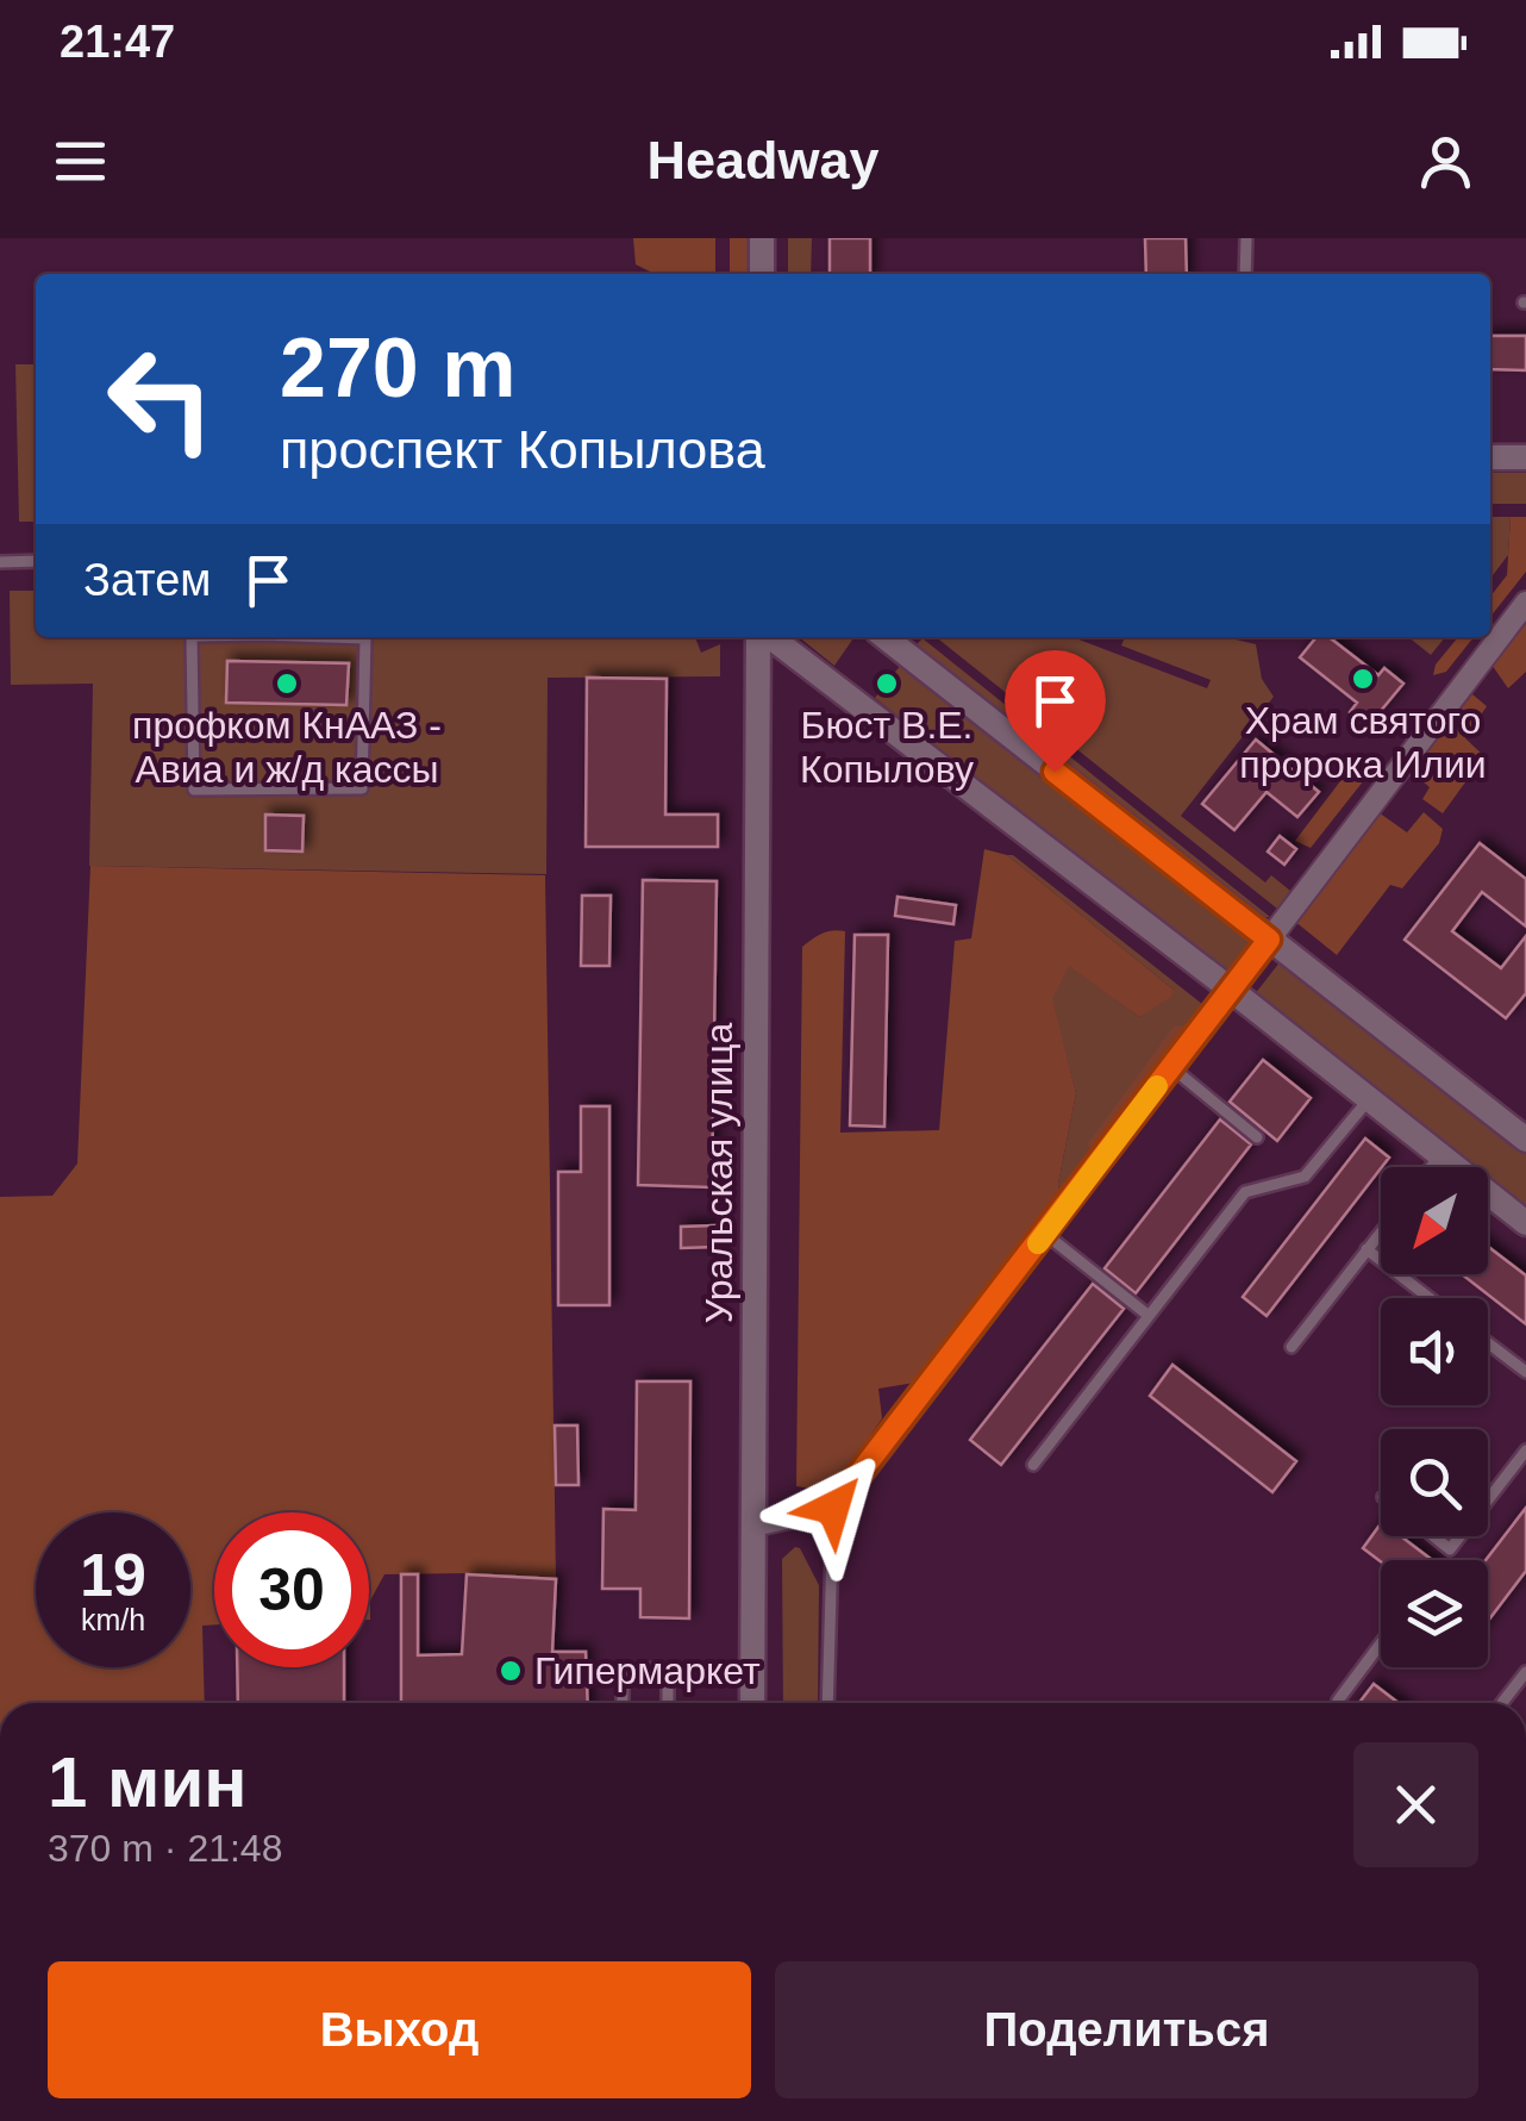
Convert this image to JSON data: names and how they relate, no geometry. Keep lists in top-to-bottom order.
{
  "streets": {
    "street": ["Уральская улица"]
  },
  "places": [
    "Храм святого пророка Илии",
    "профком КнААЗ - Авиа и ж/д кассы",
    "Бюст В.Е. Копылову",
    "Гипермаркет"
  ],
  "north": "bottom left",
  "page": {
    "status": "21:47",
    "header": "Headway",
    "turn": ["270 m", "проспект Копылова"],
    "then": "Затем",
    "speed": "19 km/h",
    "limit": "30",
    "heading": ["1 мин", "370 m · 21:48"],
    "buttons": ["Выход", "Поделиться"]
  }
}
